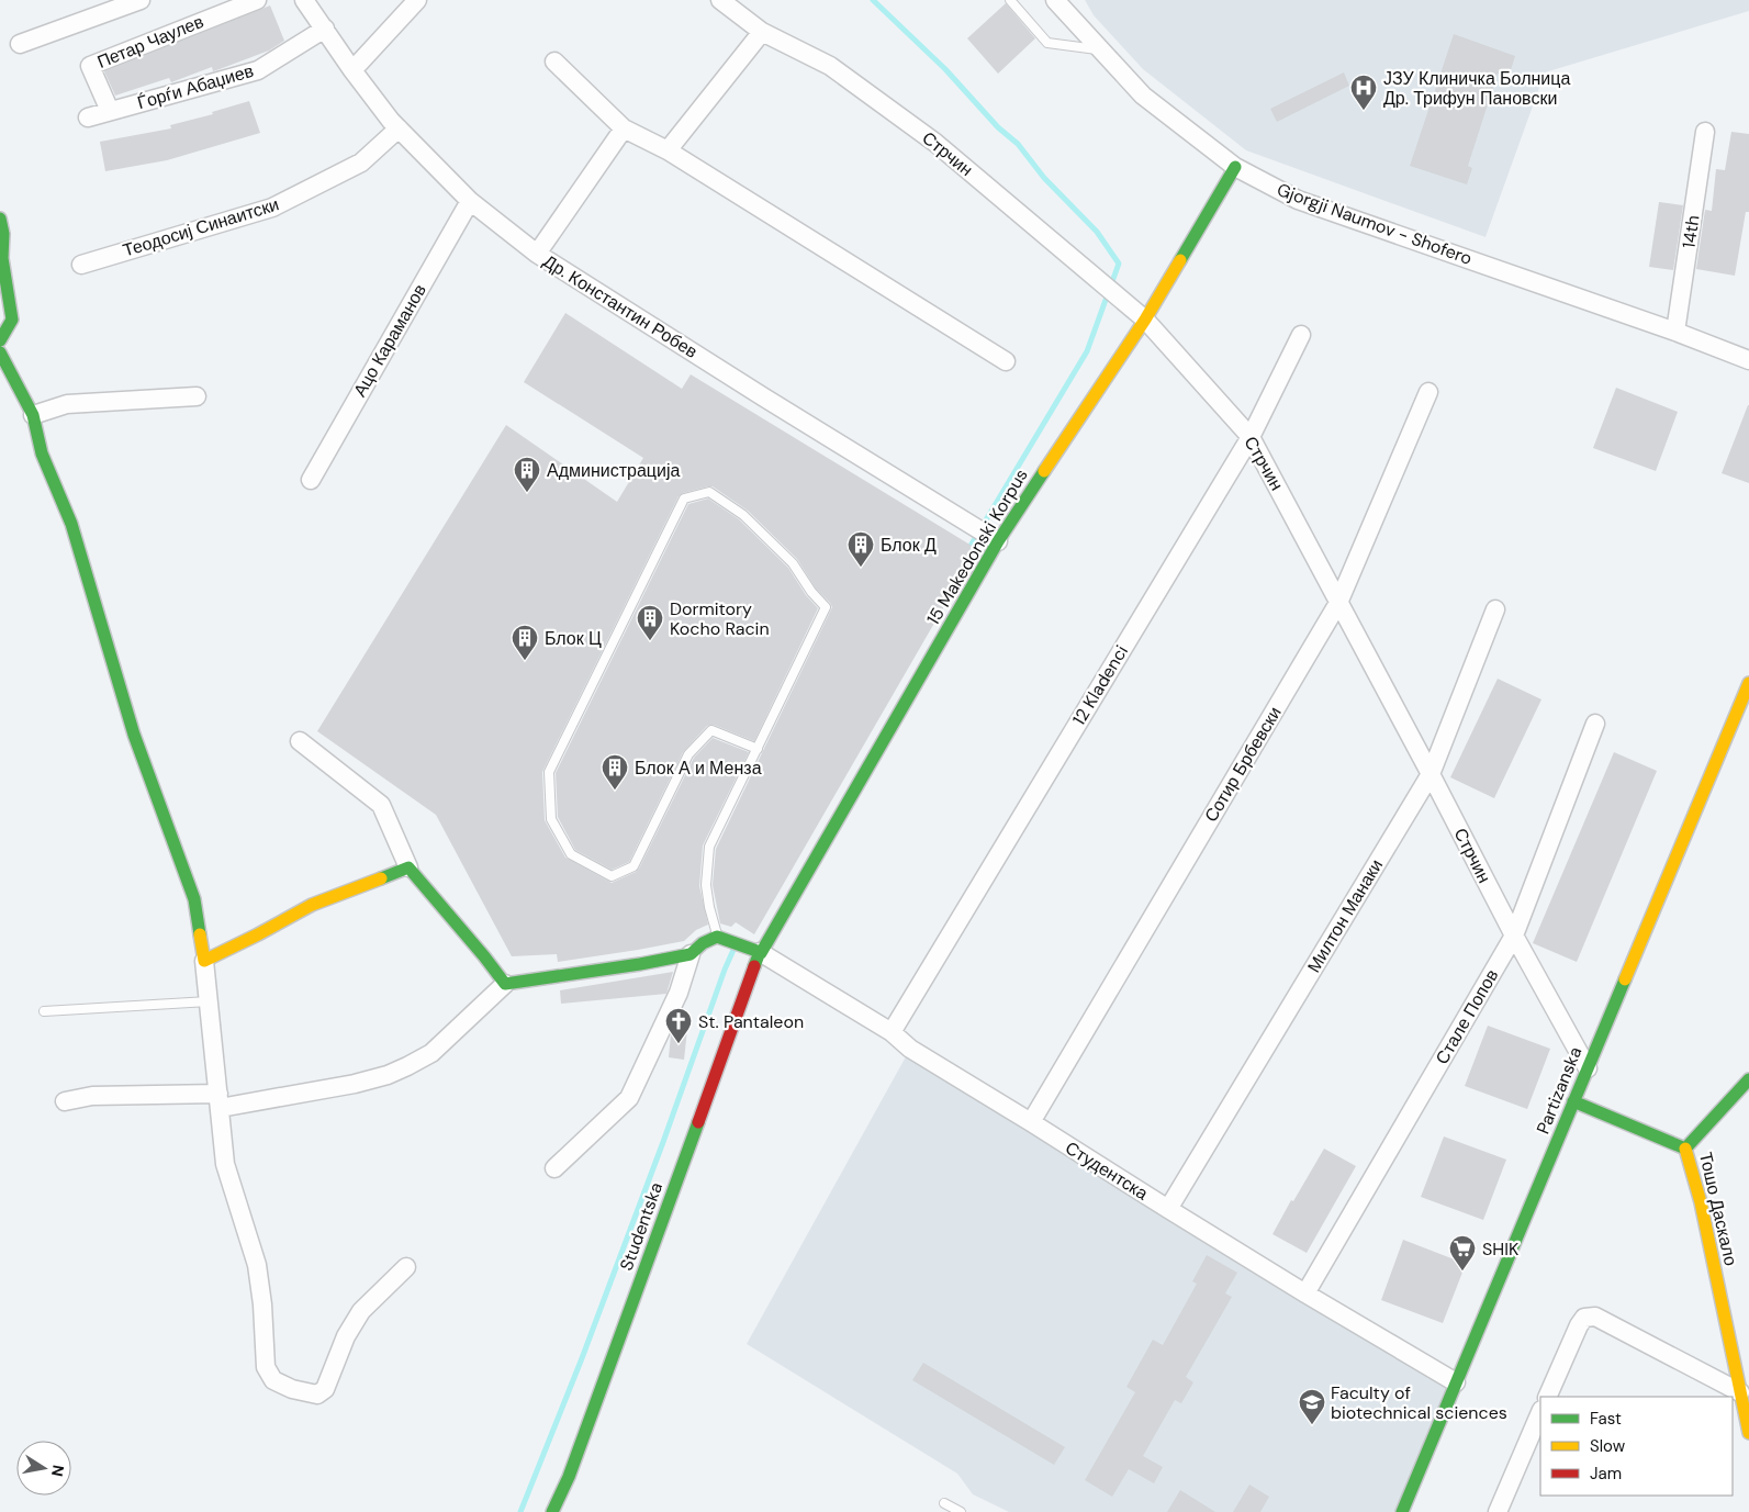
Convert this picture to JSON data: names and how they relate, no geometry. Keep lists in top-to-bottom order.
{
  "streets": {
    "street": [
      "Петар Чаулев",
      "Ѓорѓи Абаџиев",
      "Стрчин",
      "Gjorgji Naumov - Shofero",
      "Теодосиј Синаитски",
      "14th",
      "Др. Константин Робев",
      "Ацо Караманов",
      "15 Makedonski Korpus",
      "12 Kladenci",
      "Сотир Брбевски",
      "Милтон Манаки",
      "Стале Попов",
      "Partizanska",
      "Студентска",
      "Тошо Даскало",
      "Studentska"
    ]
  },
  "crossings": [
    ["Петар Чаулев", "Ѓорѓи Абаџиев"],
    ["Ѓорѓи Абаџиев", "Др. Константин Робев"],
    ["Стрчин", "15 Makedonski Korpus"],
    ["Стрчин", "12 Kladenci"],
    ["Стрчин", "Сотир Брбевски"],
    ["Стрчин", "Милтон Манаки"],
    ["Стрчин", "Стале Попов"],
    ["Стрчин", "Partizanska"],
    ["Gjorgji Naumov - Shofero", "14th"],
    ["Gjorgji Naumov - Shofero", "15 Makedonski Korpus"],
    ["Теодосиј Синаитски", "Др. Константин Робев"],
    ["Др. Константин Робев", "Ацо Караманов"],
    ["Др. Константин Робев", "15 Makedonski Korpus"],
    ["15 Makedonski Korpus", "Студентска"],
    ["15 Makedonski Korpus", "Studentska"],
    ["12 Kladenci", "Студентска"],
    ["Сотир Брбевски", "Студентска"],
    ["Милтон Манаки", "Студентска"],
    ["Стале Попов", "Студентска"],
    ["Partizanska", "Студентска"],
    ["Студентска", "Studentska"]
  ],
  "places": {
    "hospital": ["ЈЗУ Клиничка Болница Др. Трифун Пановски"],
    "building": [
      "Администрација",
      "Блок Д",
      "Dormitory Kocho Racin",
      "Блок Ц",
      "Блок А и Менза"
    ],
    "church": ["St. Pantaleon"],
    "supermarket": ["SHIK"],
    "school or university": ["Faculty of biotechnical sciences"]
  },
  "legend": ["Fast", "Slow", "Jam"],
  "north": "right"
}
